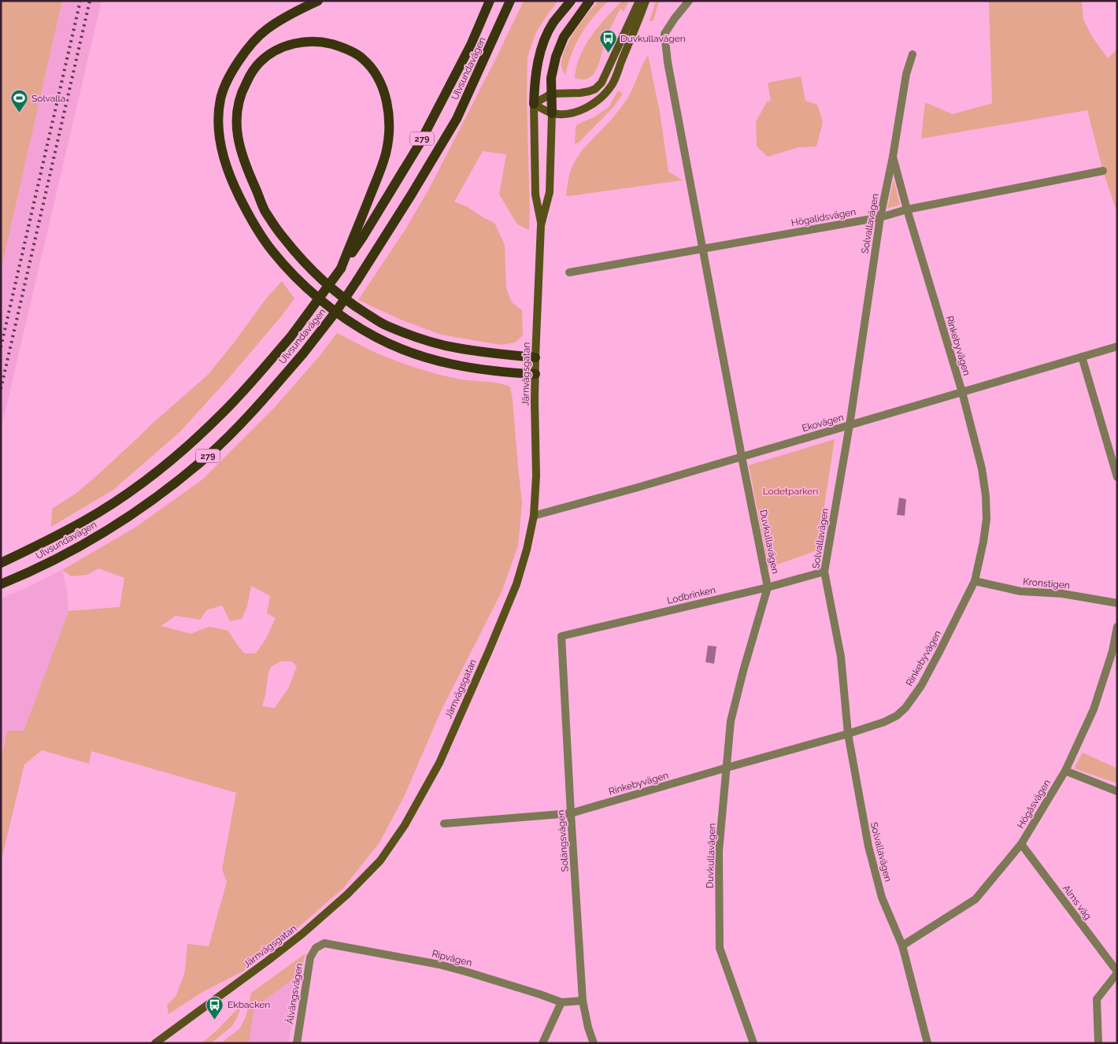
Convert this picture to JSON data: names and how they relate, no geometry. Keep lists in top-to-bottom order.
{
  "streets": {
    "main road": ["Ulvsundavägen", "279"],
    "street": [
      "Högalidsvägen",
      "Solvallavägen",
      "Rinkebyvägen",
      "Järnvägsgatan",
      "Ekovägen",
      "Duvkullavägen",
      "Kronstigen",
      "Lodbrinken",
      "Högåsvägen",
      "Solängsvägen",
      "Alms väg",
      "Ripvägen",
      "Älvängsvägen"
    ]
  },
  "crossings": [
    ["Högalidsvägen", "Solvallavägen"],
    ["Högalidsvägen", "Rinkebyvägen"],
    ["Högalidsvägen", "Duvkullavägen"],
    ["Solvallavägen", "Rinkebyvägen"],
    ["Solvallavägen", "Ekovägen"],
    ["Solvallavägen", "Lodbrinken"],
    ["Solvallavägen", "Högåsvägen"],
    ["Rinkebyvägen", "Ekovägen"],
    ["Rinkebyvägen", "Duvkullavägen"],
    ["Rinkebyvägen", "Kronstigen"],
    ["Rinkebyvägen", "Solängsvägen"],
    ["Järnvägsgatan", "Ekovägen"],
    ["Ekovägen", "Duvkullavägen"],
    ["Duvkullavägen", "Lodbrinken"],
    ["Lodbrinken", "Solängsvägen"],
    ["Högåsvägen", "Alms väg"],
    ["Solängsvägen", "Ripvägen"],
    ["Ripvägen", "Älvängsvägen"]
  ],
  "parks": ["Lodetparken"],
  "places": {
    "bus stop": ["Duvkullavägen", "Ekbacken"],
    "sports": ["Solvalla"]
  }
}
